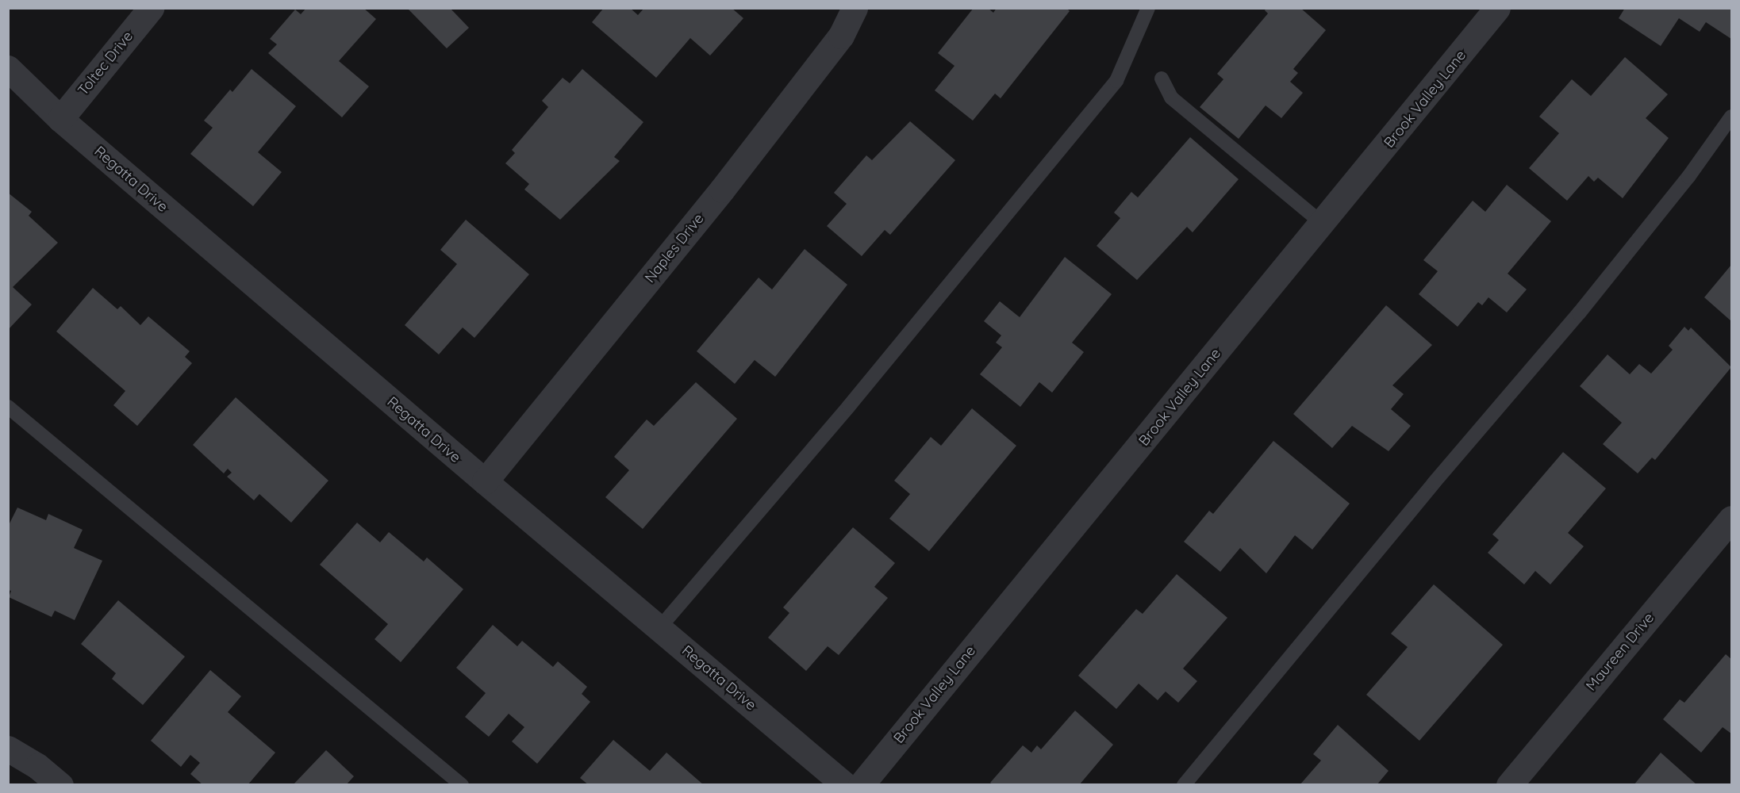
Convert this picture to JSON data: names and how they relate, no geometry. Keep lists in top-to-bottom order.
{
  "streets": {
    "street": [
      "Toltec Drive",
      "Brook Valley Lane",
      "Regatta Drive",
      "Naples Drive",
      "Maureen Drive"
    ]
  },
  "crossings": [
    ["Toltec Drive", "Regatta Drive"],
    ["Regatta Drive", "Naples Drive"]
  ]
}
